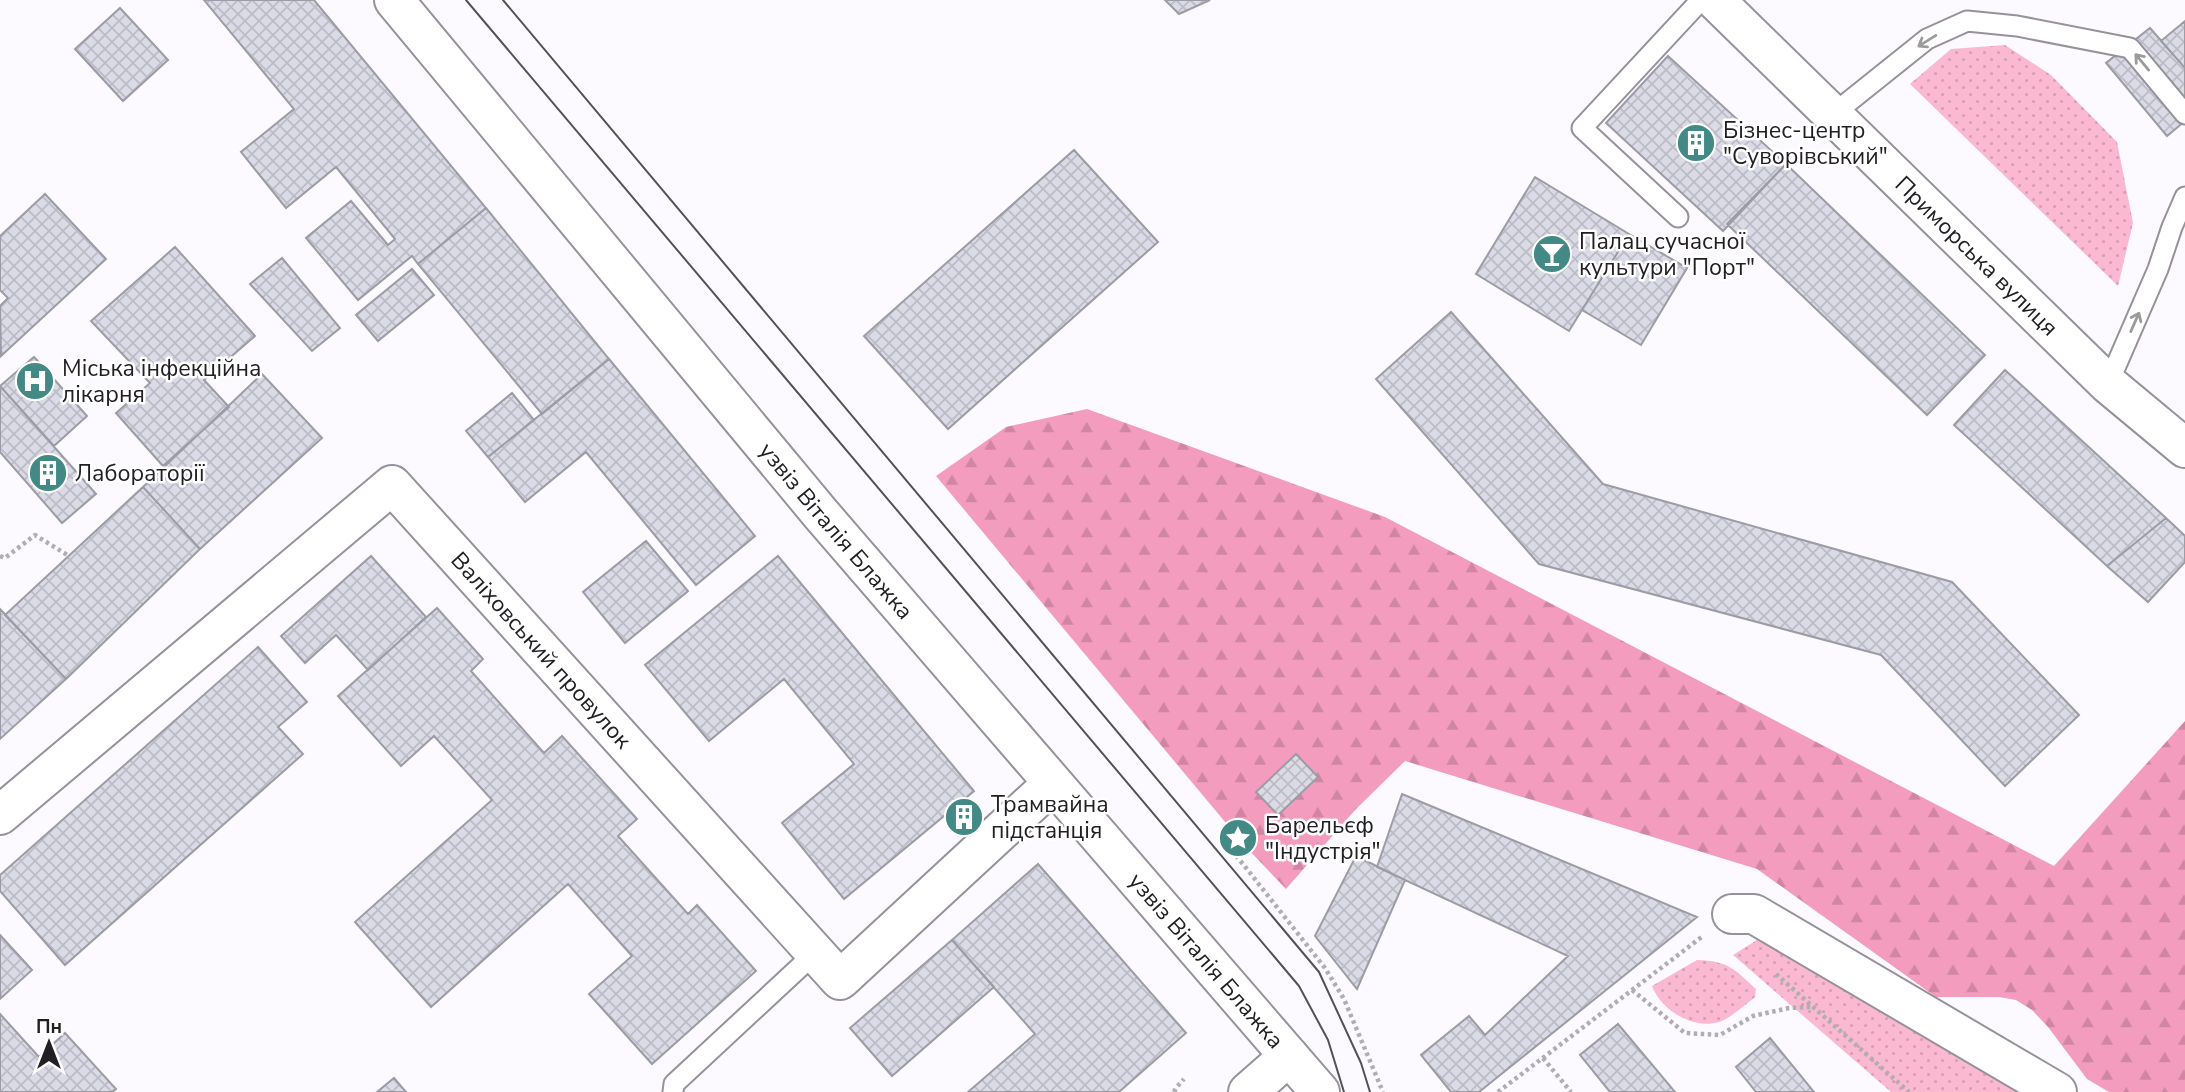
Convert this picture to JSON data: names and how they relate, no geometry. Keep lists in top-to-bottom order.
{
  "streets": {
    "main road": ["Приморська вулиця", "узвіз Віталія Блажка", "Валіховський провулок"]
  },
  "crossings": [
    ["узвіз Віталія Блажка", "Валіховський провулок"]
  ],
  "places": {
    "building": ["Бізнес-центр \"Суворівський\"", "Лабораторії", "Трамвайна підстанція"],
    "bar": ["Палац сучасної культури \"Порт\""],
    "hospital": ["Міська інфекційна лікарня"],
    "place": ["Барельєф \"Індустрія\""]
  },
  "north": "top"
}
